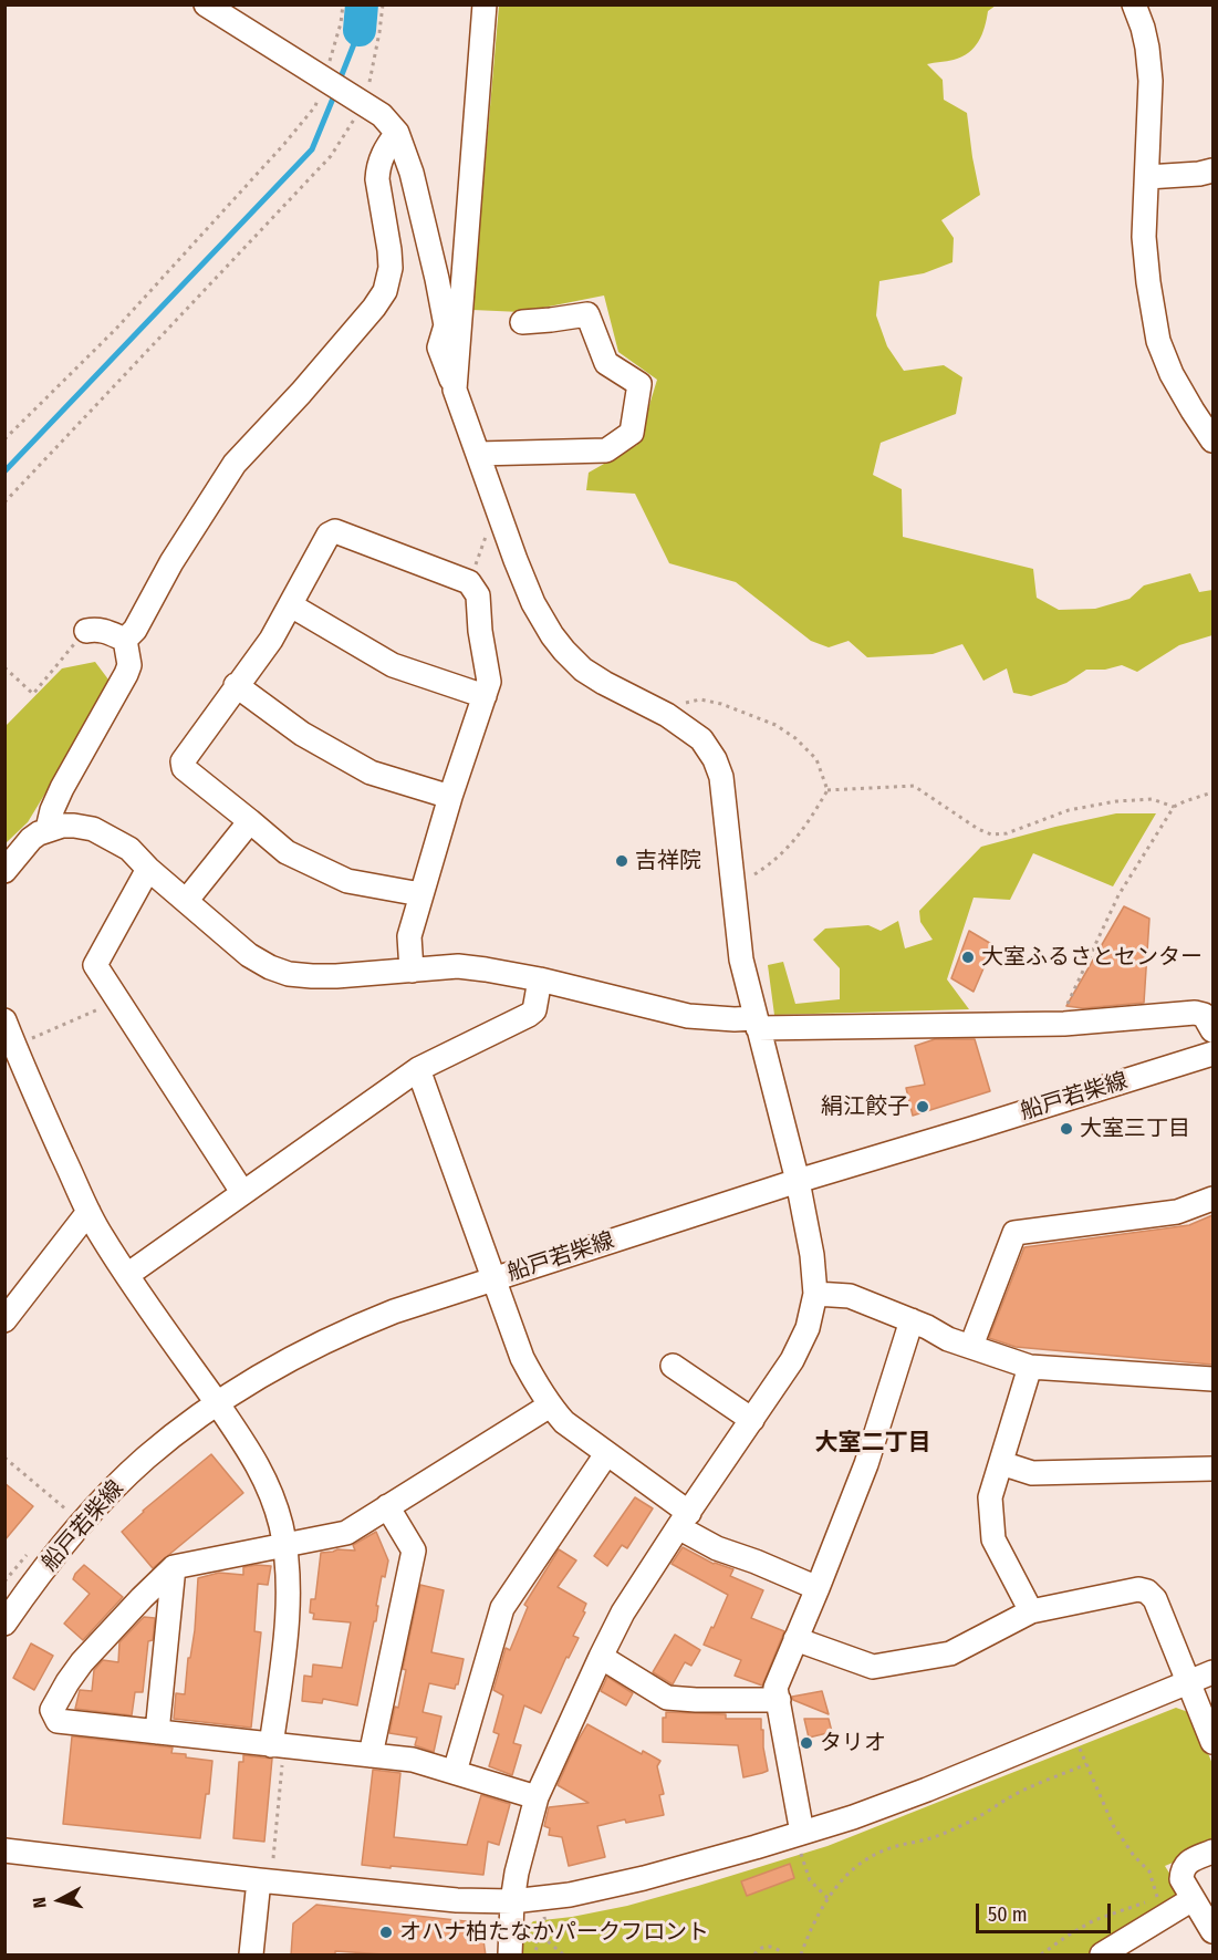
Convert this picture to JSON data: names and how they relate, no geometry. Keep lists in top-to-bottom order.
{
  "streets": {
    "street": ["船戸若柴線"]
  },
  "districts": ["大室二丁目"],
  "places": [
    "吉祥院",
    "大室ふるさとセンター",
    "絹江餃子",
    "大室三丁目",
    "タリオ",
    "オハナ柏たなかパークフロント"
  ],
  "scale_bar": "50 m",
  "north": "left"
}
